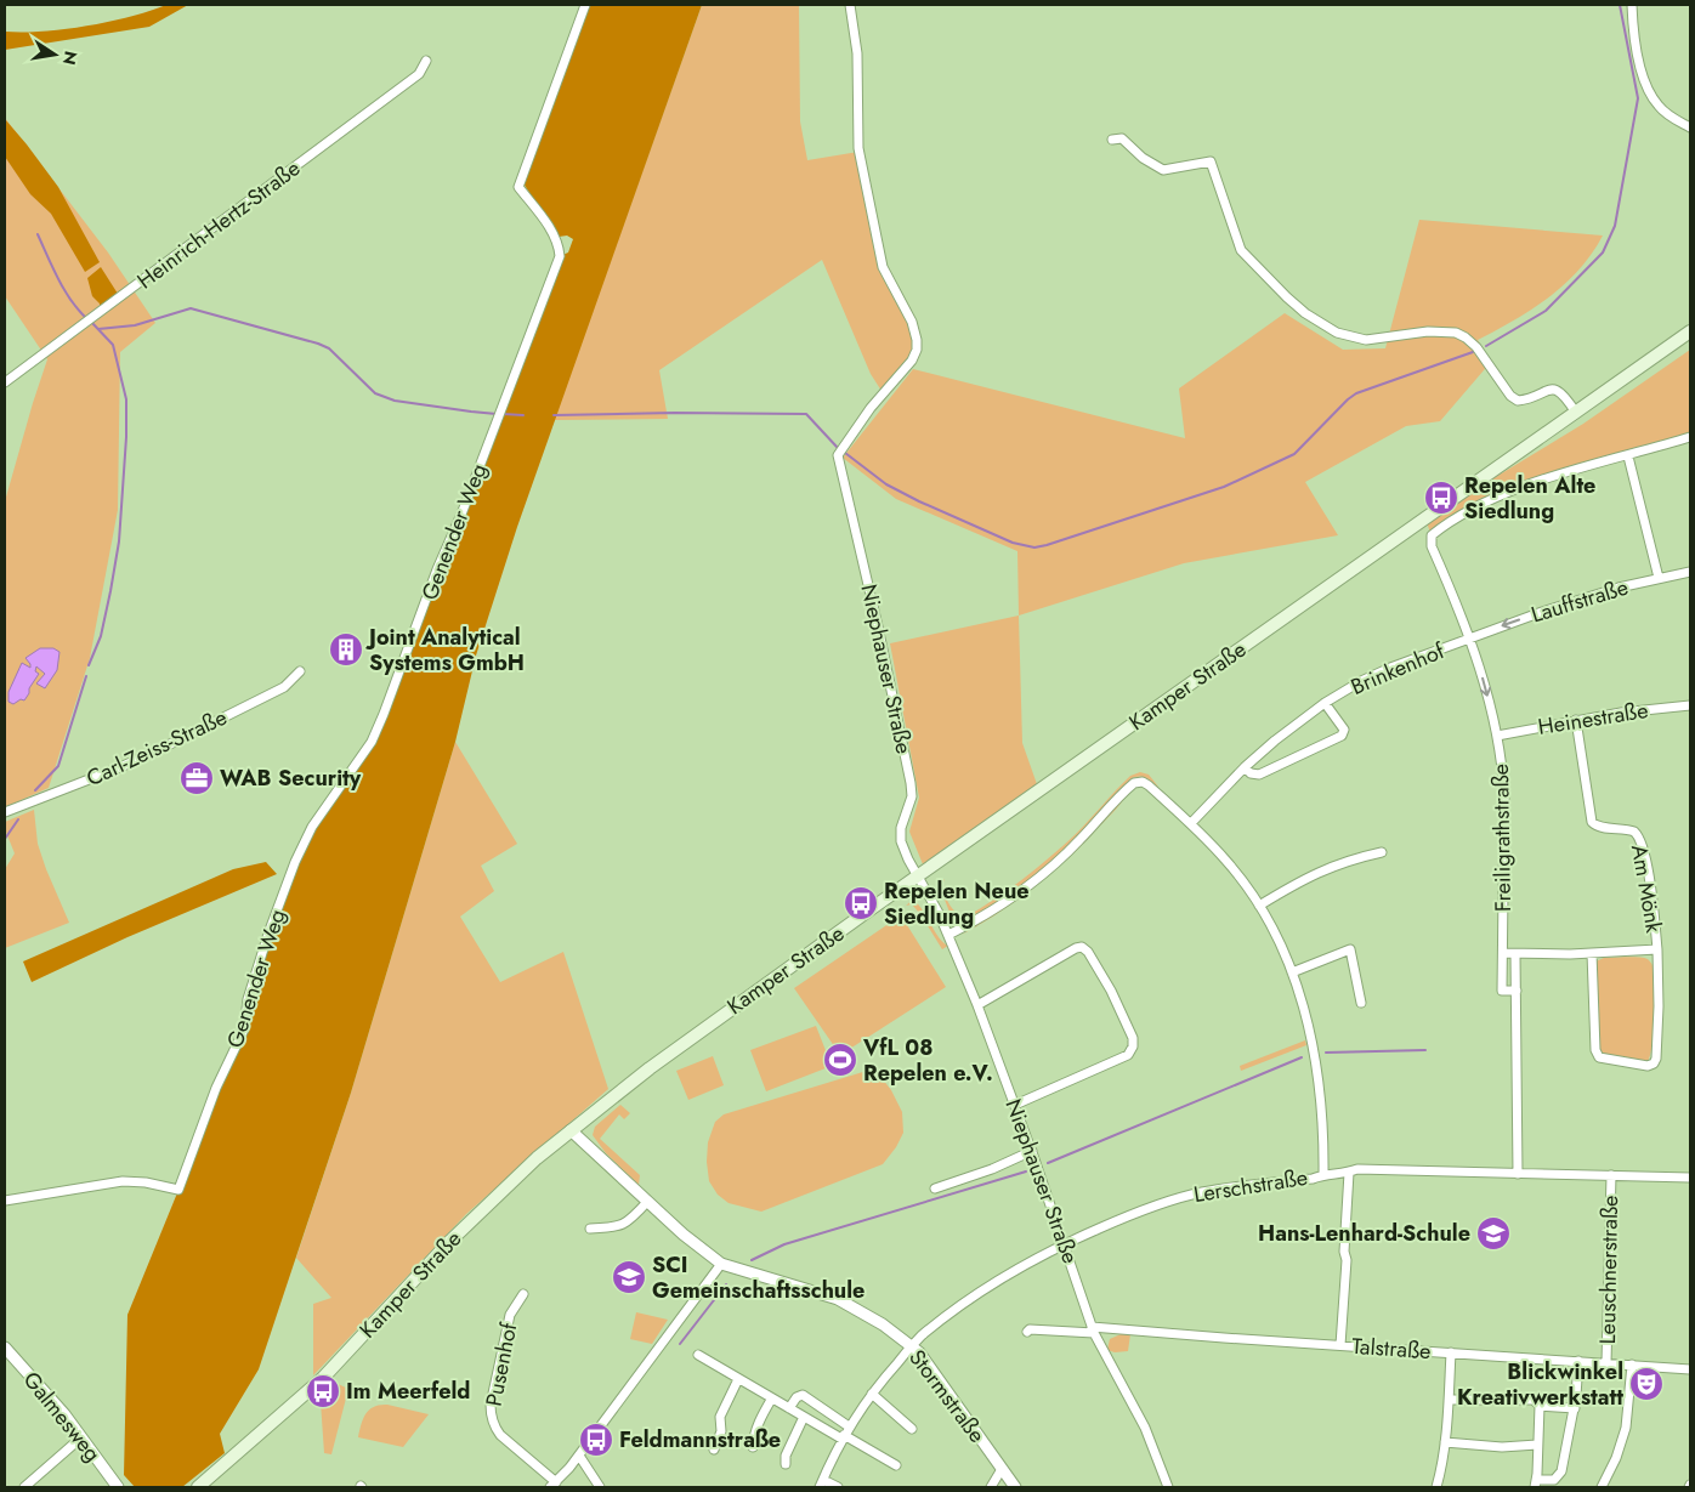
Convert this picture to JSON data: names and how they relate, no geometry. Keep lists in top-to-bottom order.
{
  "streets": {
    "main road": ["Kamper Straße"],
    "street": [
      "Heinrich-Hertz-Straße",
      "Genender Weg",
      "Lauffstraße",
      "Niephauser Straße",
      "Brinkenhof",
      "Heinestraße",
      "Carl-Zeiss-Straße",
      "Freiligrathstraße",
      "Am Mönk",
      "Lerschstraße",
      "Leuschnerstraße",
      "Talstraße",
      "Pusenhof",
      "Stormstraße",
      "Galmesweg"
    ]
  },
  "crossings": [
    ["Lauffstraße", "Brinkenhof"],
    ["Lauffstraße", "Freiligrathstraße"],
    ["Niephauser Straße", "Kamper Straße"],
    ["Niephauser Straße", "Lerschstraße"],
    ["Niephauser Straße", "Talstraße"],
    ["Brinkenhof", "Freiligrathstraße"],
    ["Kamper Straße", "Stormstraße"],
    ["Heinestraße", "Freiligrathstraße"],
    ["Heinestraße", "Am Mönk"],
    ["Freiligrathstraße", "Am Mönk"],
    ["Lerschstraße", "Leuschnerstraße"],
    ["Lerschstraße", "Stormstraße"],
    ["Leuschnerstraße", "Talstraße"]
  ],
  "one_way": ["Lauffstraße"],
  "places": {
    "bus stop": [
      "Repelen Alte Siedlung",
      "Repelen Neue Siedlung",
      "Im Meerfeld",
      "Feldmannstraße"
    ],
    "building": ["Joint Analytical Systems GmbH"],
    "office": ["WAB Security"],
    "sports": ["VfL 08 Repelen e.V."],
    "school or university": ["Hans-Lenhard-Schule", "SCI Gemeinschaftsschule"],
    "theatre": ["Blickwinkel Kreativwerkstatt"]
  },
  "north": "right"
}
